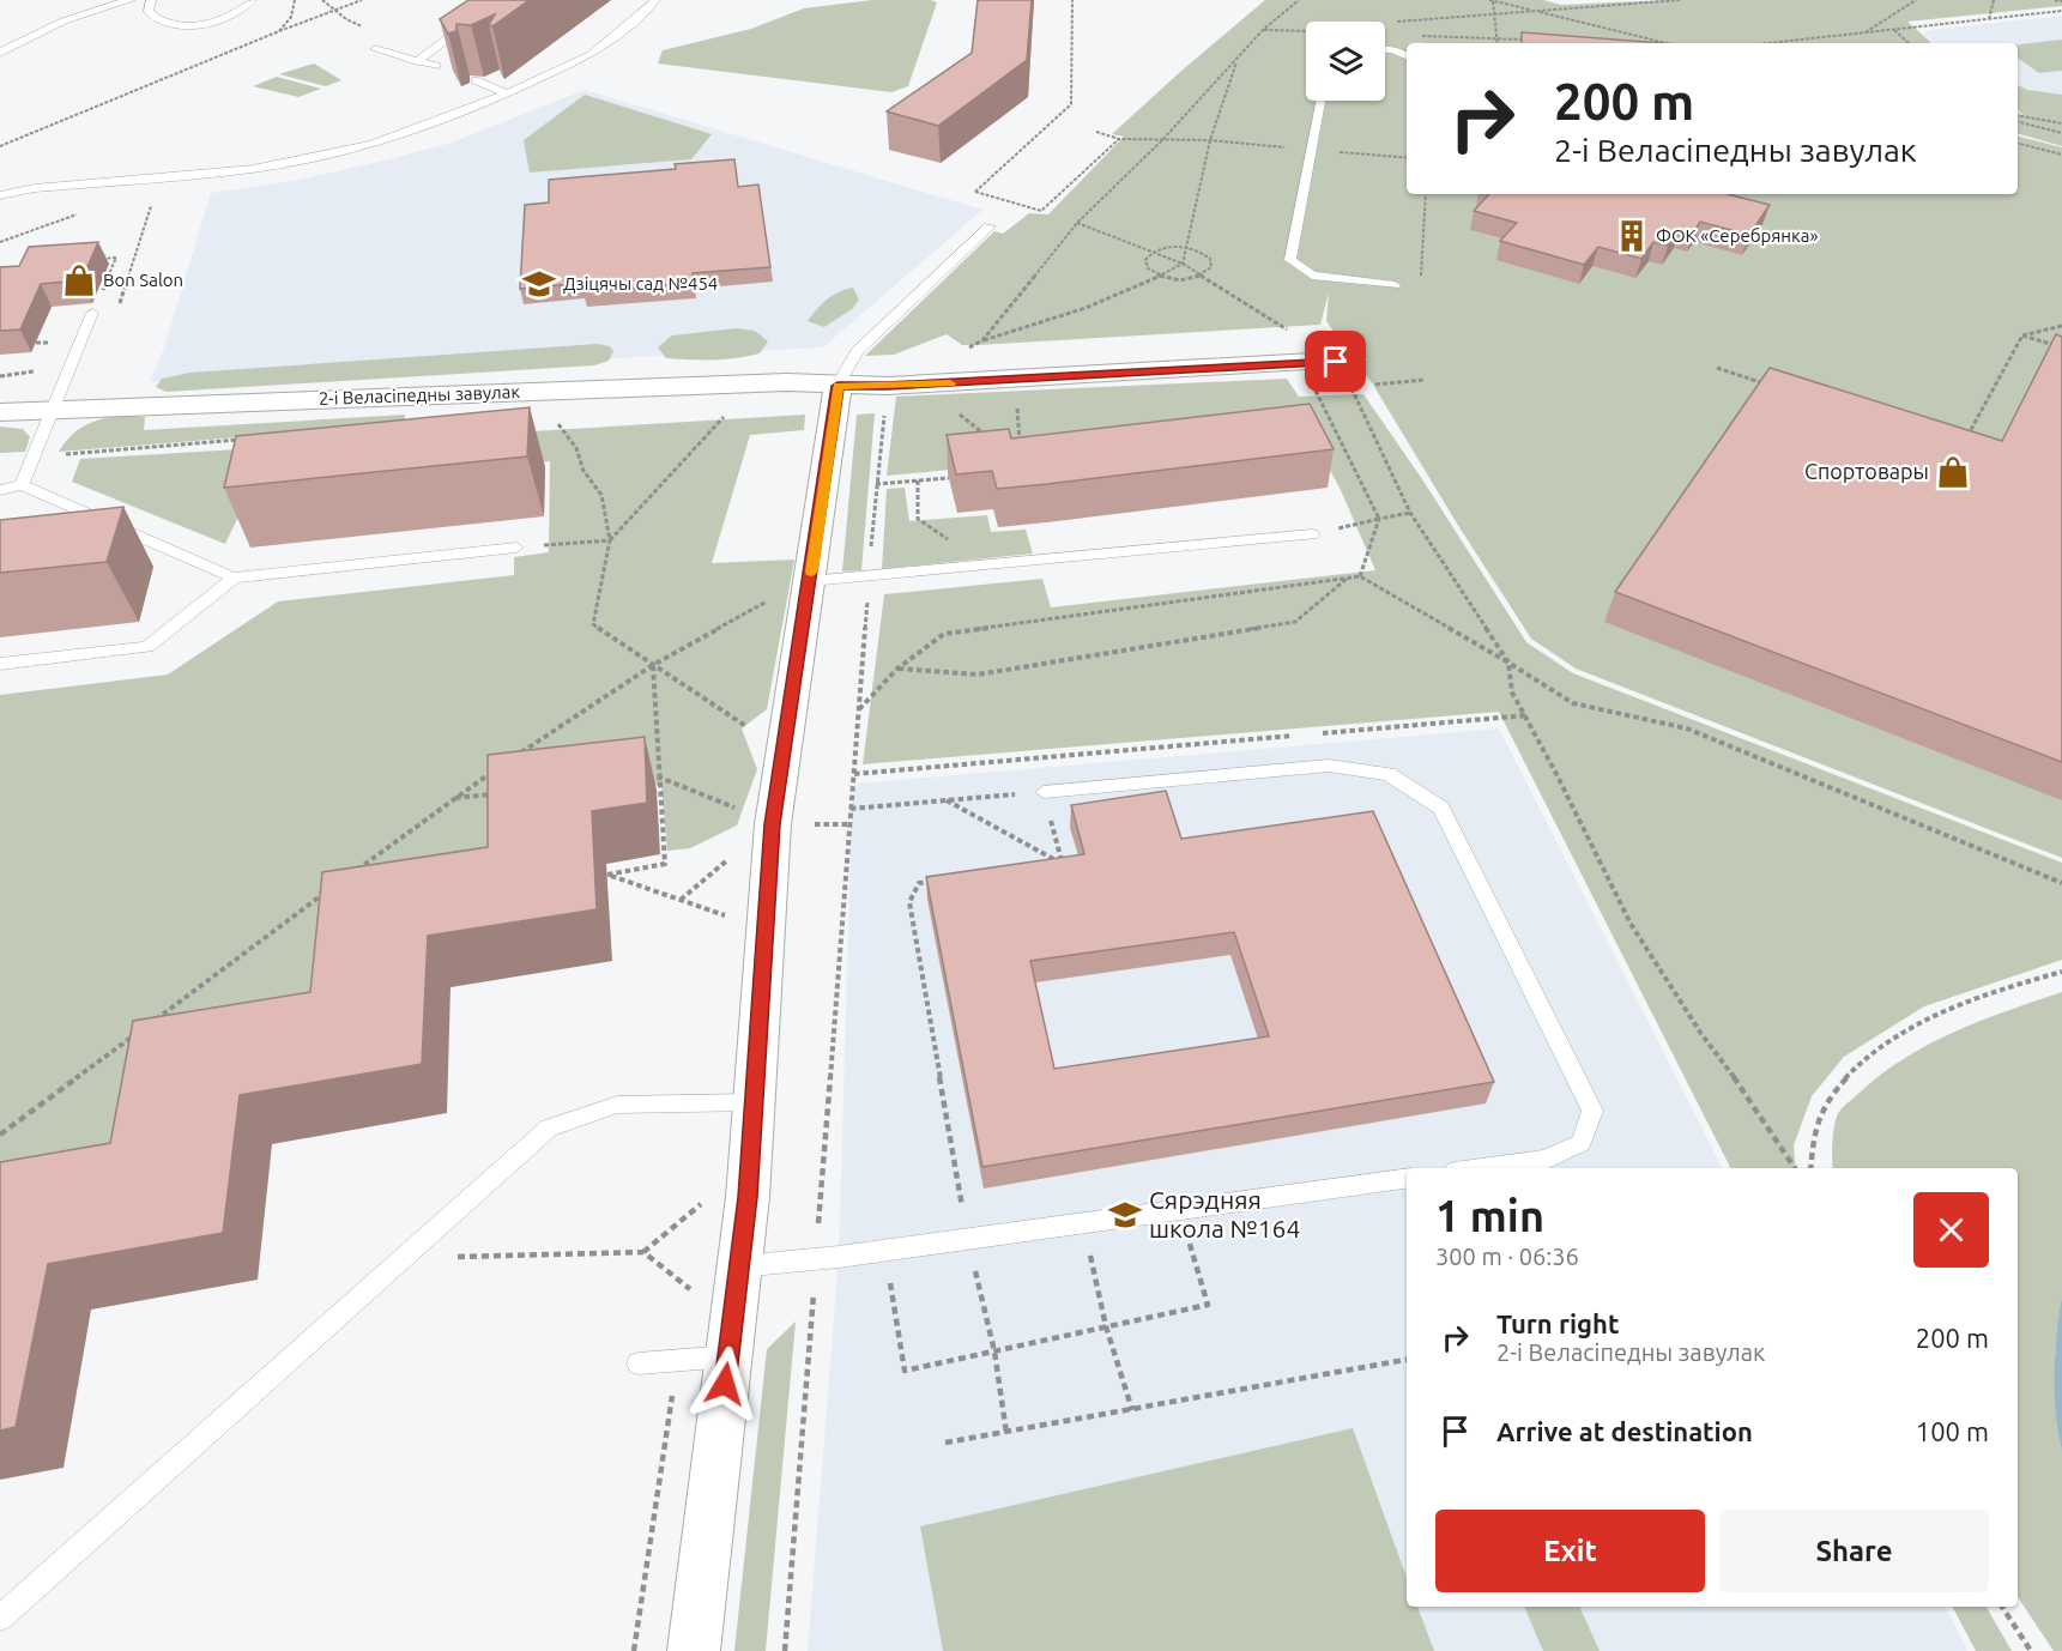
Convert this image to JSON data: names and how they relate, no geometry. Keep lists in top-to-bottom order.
{
  "streets": {
    "street": ["2-і Веласіпедны завулак"]
  },
  "places": {
    "building": ["ФОК «Серебрянка»"],
    "shop": ["Bon Salon", "Спортовары"],
    "school or university": ["Дзіцячы сад №454", "Сярэдняя школа №164"]
  },
  "page": {
    "turn": ["200 m", "2-і Веласіпедны завулак"],
    "heading": ["1 min", "300 m · 06:36"],
    "list": [
      {
        "name": "Turn right",
        "note": "2-і Веласіпедны завулак",
        "value": "200 m"
      },
      {
        "name": "Arrive at destination",
        "value": "100 m"
      }
    ],
    "buttons": ["Exit", "Share"]
  }
}
